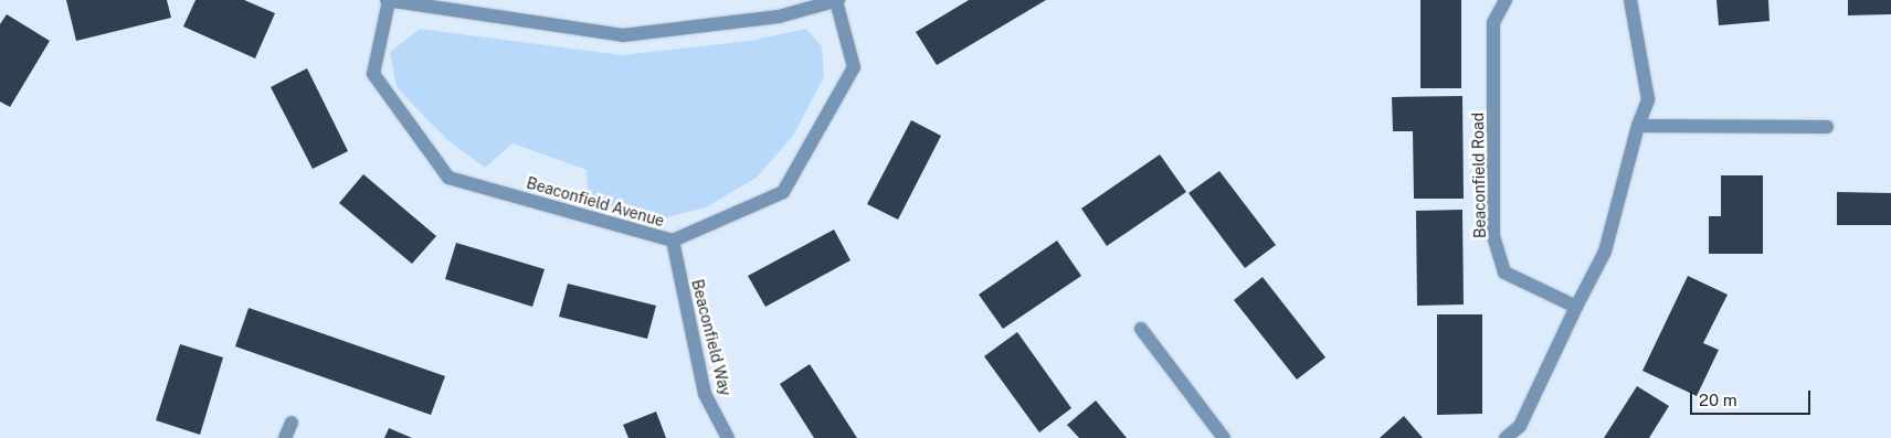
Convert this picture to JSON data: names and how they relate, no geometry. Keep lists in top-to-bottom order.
{
  "streets": {
    "street": ["Beaconfield Road", "Beaconfield Avenue", "Beaconfield Way"]
  },
  "crossings": [
    ["Beaconfield Avenue", "Beaconfield Way"]
  ],
  "scale_bar": "20 m"
}
